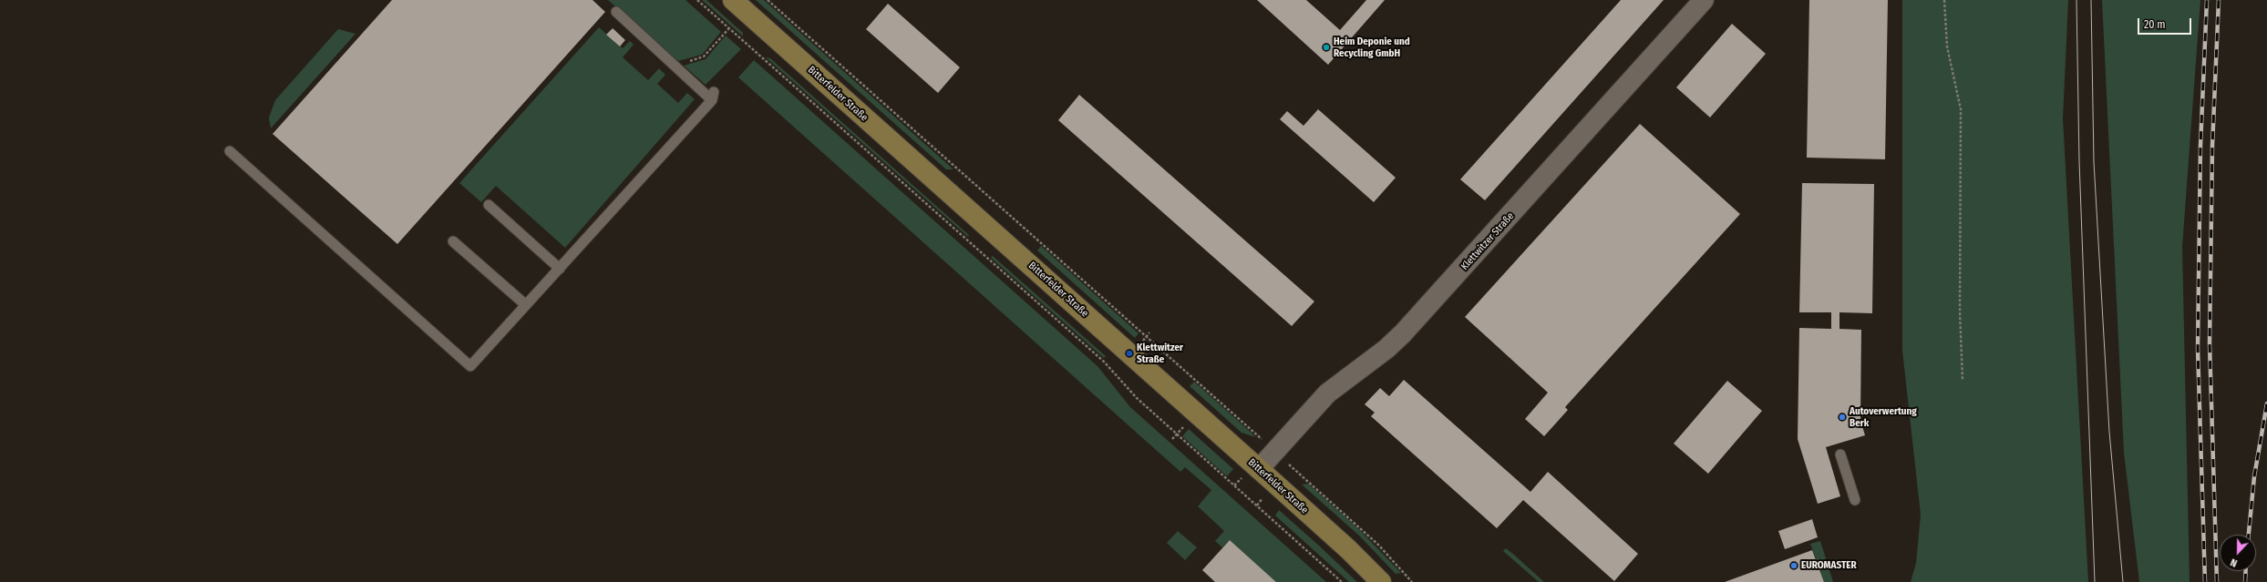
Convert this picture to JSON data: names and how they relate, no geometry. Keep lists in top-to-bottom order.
{
  "streets": {
    "main road": ["Bitterfelder Straße"],
    "street": ["Klettwitzer Straße"]
  },
  "crossings": [
    ["Bitterfelder Straße", "Klettwitzer Straße"]
  ],
  "places": [
    "Heim Deponie und Recycling GmbH",
    "Klettwitzer Straße",
    "Autoverwertung Berk",
    "EUROMASTER"
  ],
  "scale_bar": "20 m",
  "north": "bottom"
}
